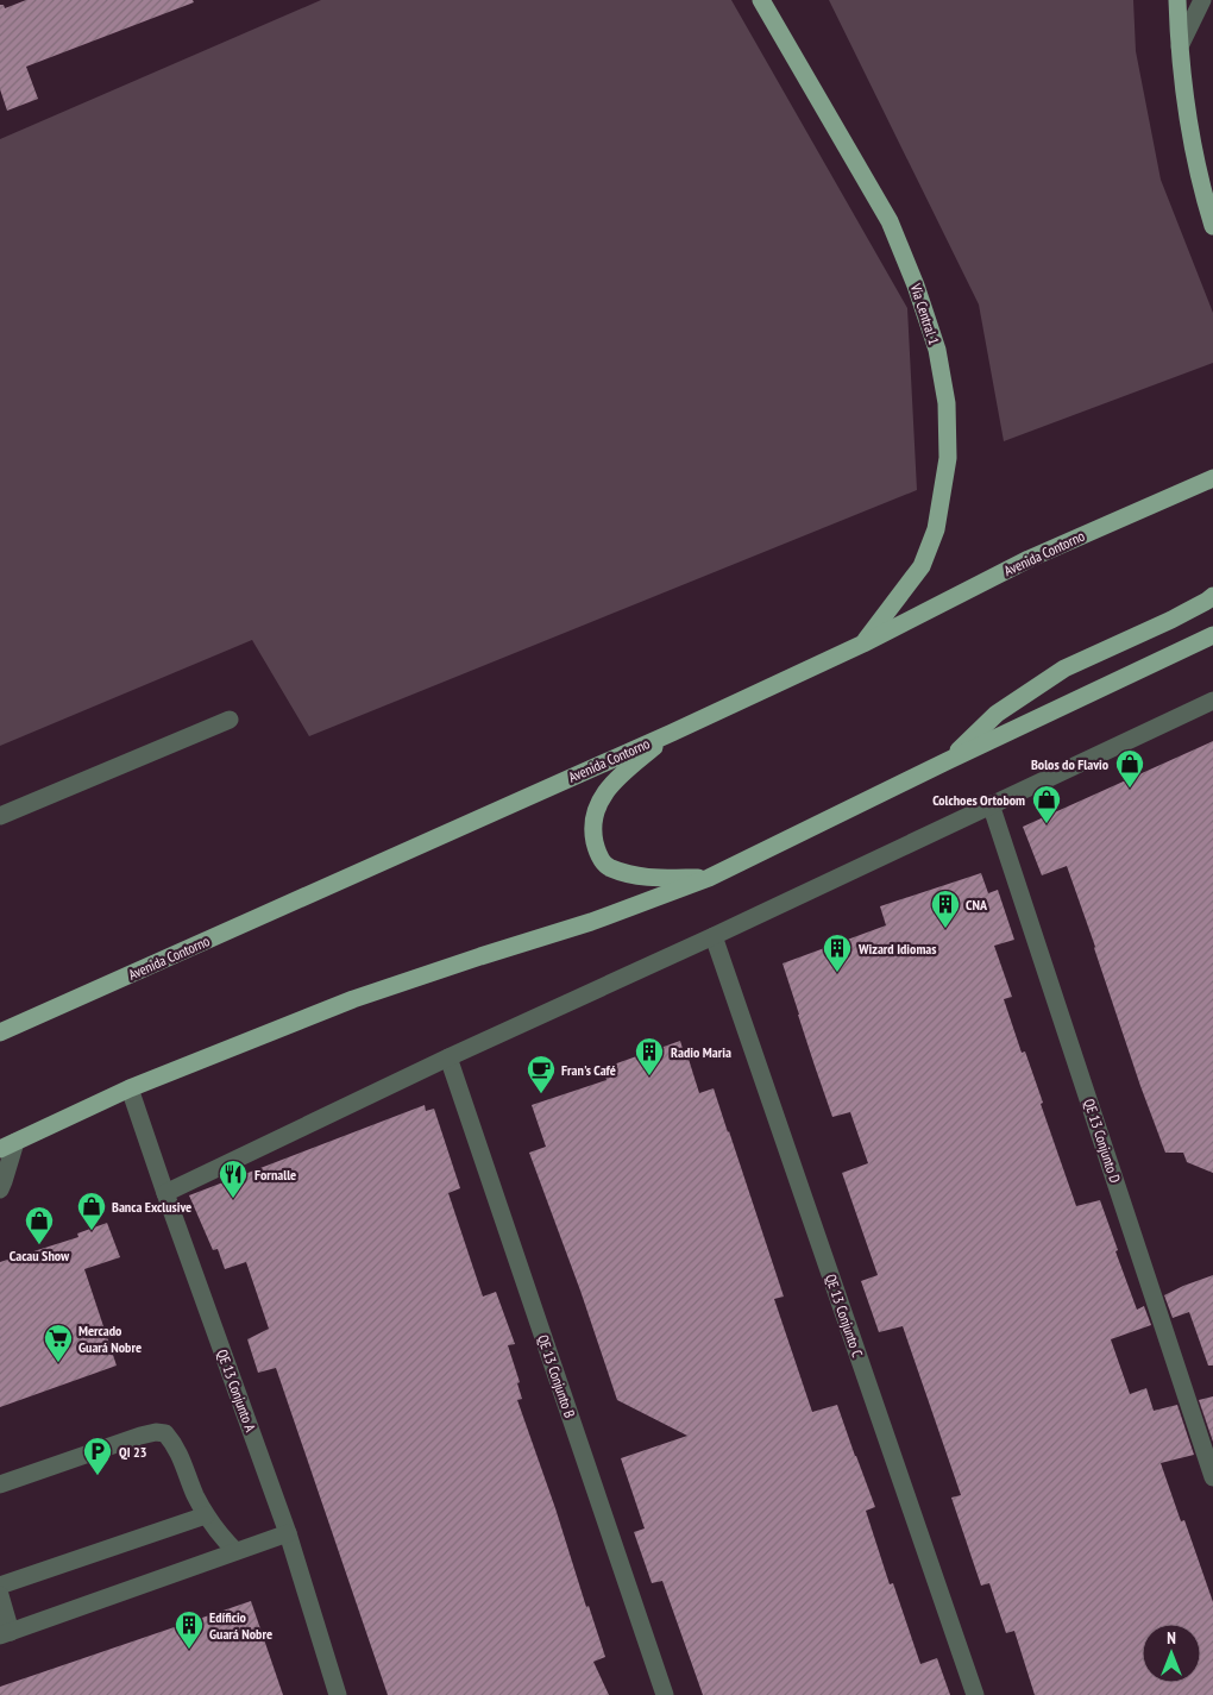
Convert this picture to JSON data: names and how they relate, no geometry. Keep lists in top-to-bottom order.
{
  "streets": {
    "main road": ["Via Central 1", "Avenida Contorno"],
    "street": [
      "QE 13 Conjunto D",
      "QE 13 Conjunto C",
      "QE 13 Conjunto B",
      "QE 13 Conjunto A"
    ]
  },
  "crossings": [
    ["Via Central 1", "Avenida Contorno"]
  ],
  "places": {
    "shop": [
      "Bolos do Flavio",
      "Colchoes Ortobom",
      "Banca Exclusive",
      "Cacau Show"
    ],
    "building": [
      "CNA",
      "Wizard Idiomas",
      "Radio Maria",
      "Edíficio Guará Nobre"
    ],
    "cafe": ["Fran's Café"],
    "restaurant": ["Fornalle"],
    "supermarket": ["Mercado Guará Nobre"],
    "parking": ["QI 23"]
  },
  "north": "top"
}
